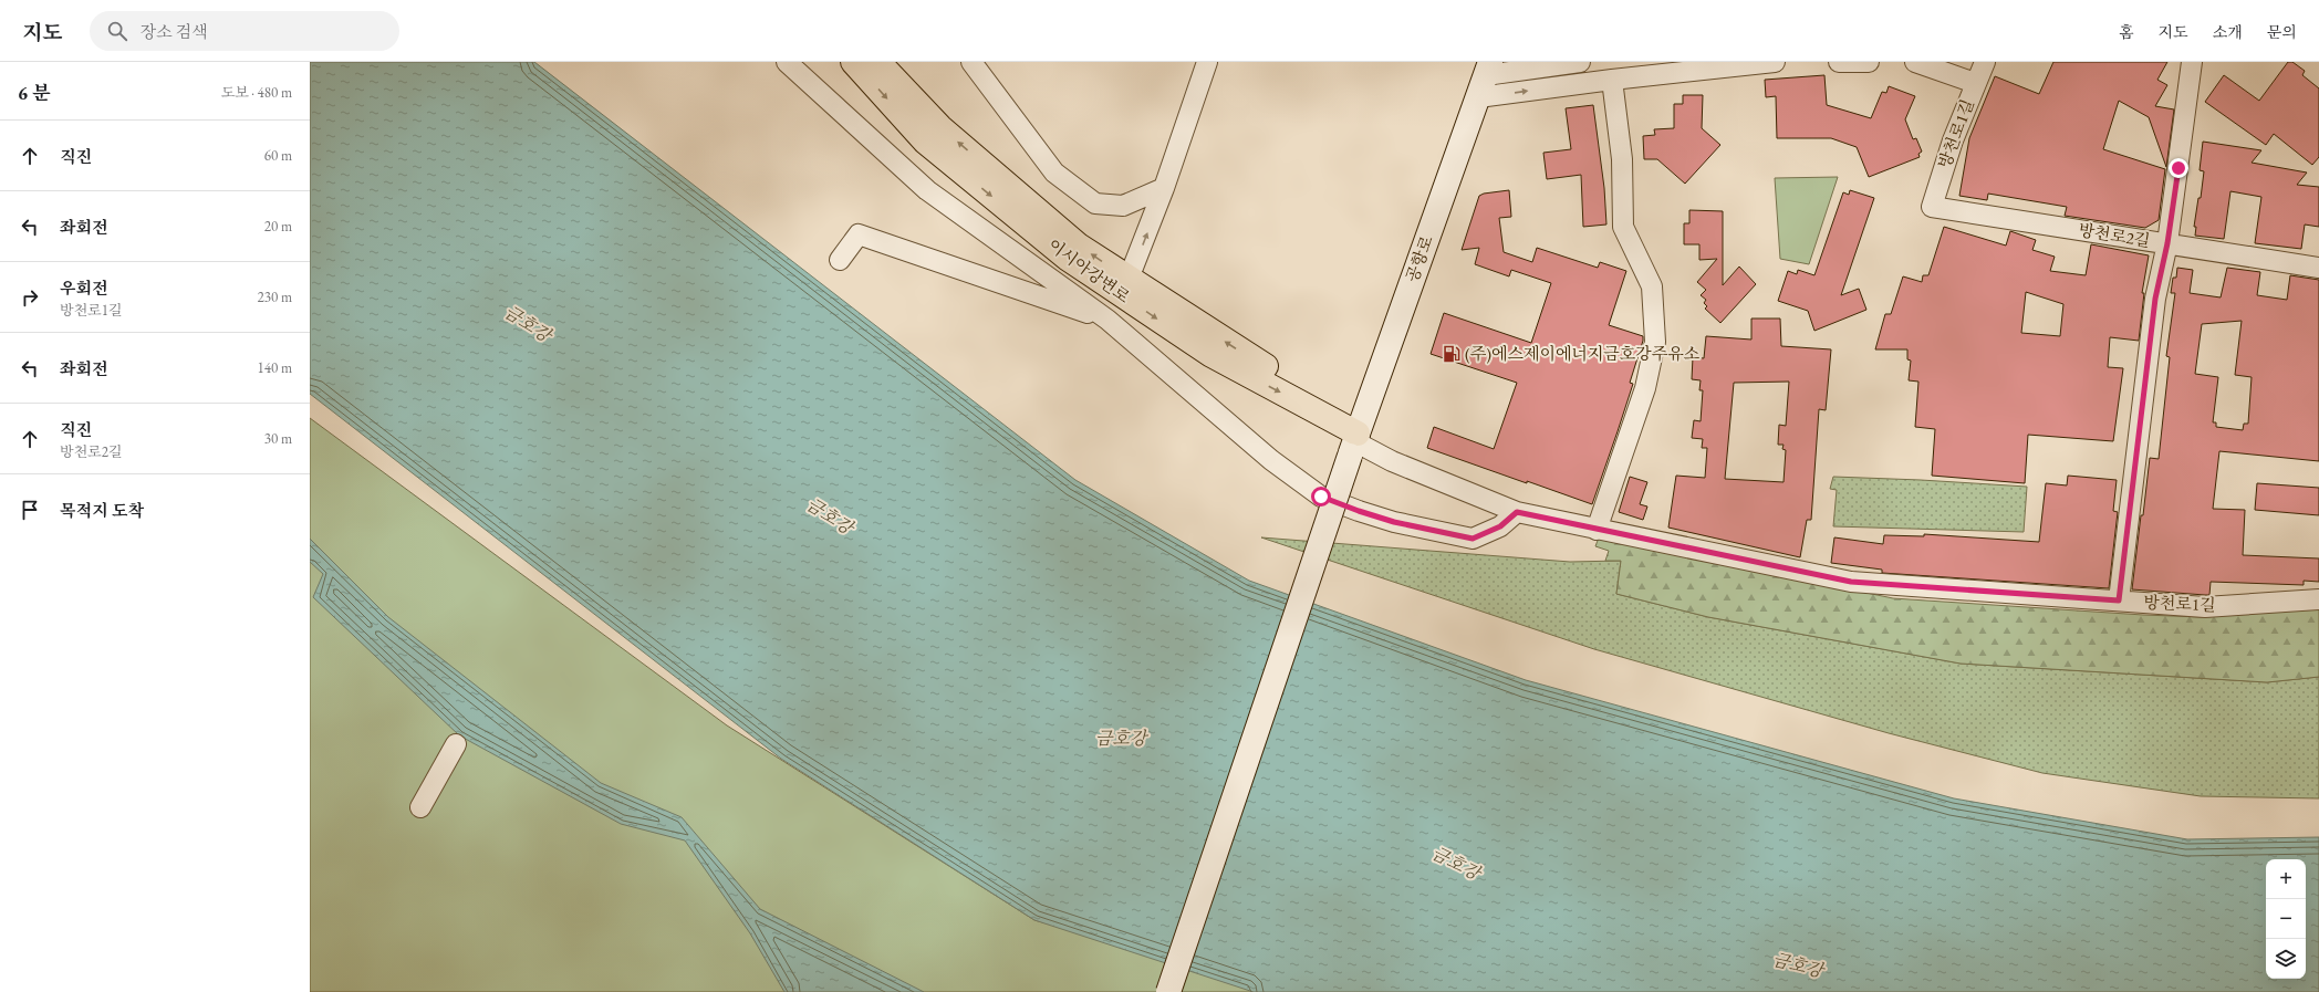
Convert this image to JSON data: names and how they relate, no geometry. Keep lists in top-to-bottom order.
{
  "streets": {
    "highway": ["이시아강변로"],
    "main road": ["공항로"],
    "street": ["방천로1길", "방천로2길"]
  },
  "crossings": [
    ["방천로1길", "방천로2길"],
    ["방천로1길", "공항로"],
    ["방천로1길", "이시아강변로"],
    ["공항로", "이시아강변로"]
  ],
  "water": ["금호강"],
  "places": {
    "fuel station": ["(주)에스제이에너지금호강주유소"]
  },
  "page": {
    "header": "지도",
    "search": "장소 검색",
    "nav": [
      "홈",
      "지도",
      "소개",
      "문의"
    ],
    "heading": ["6 분", "도보 · 480 m"],
    "list": [
      ["직진", "60 m"],
      ["좌회전", "20 m"],
      ["우회전", "방천로1길", "230 m"],
      ["좌회전", "140 m"],
      ["직진", "방천로2길", "30 m"],
      "목적지 도착"
    ],
    "map_buttons": ["+", "−"]
  }
}
